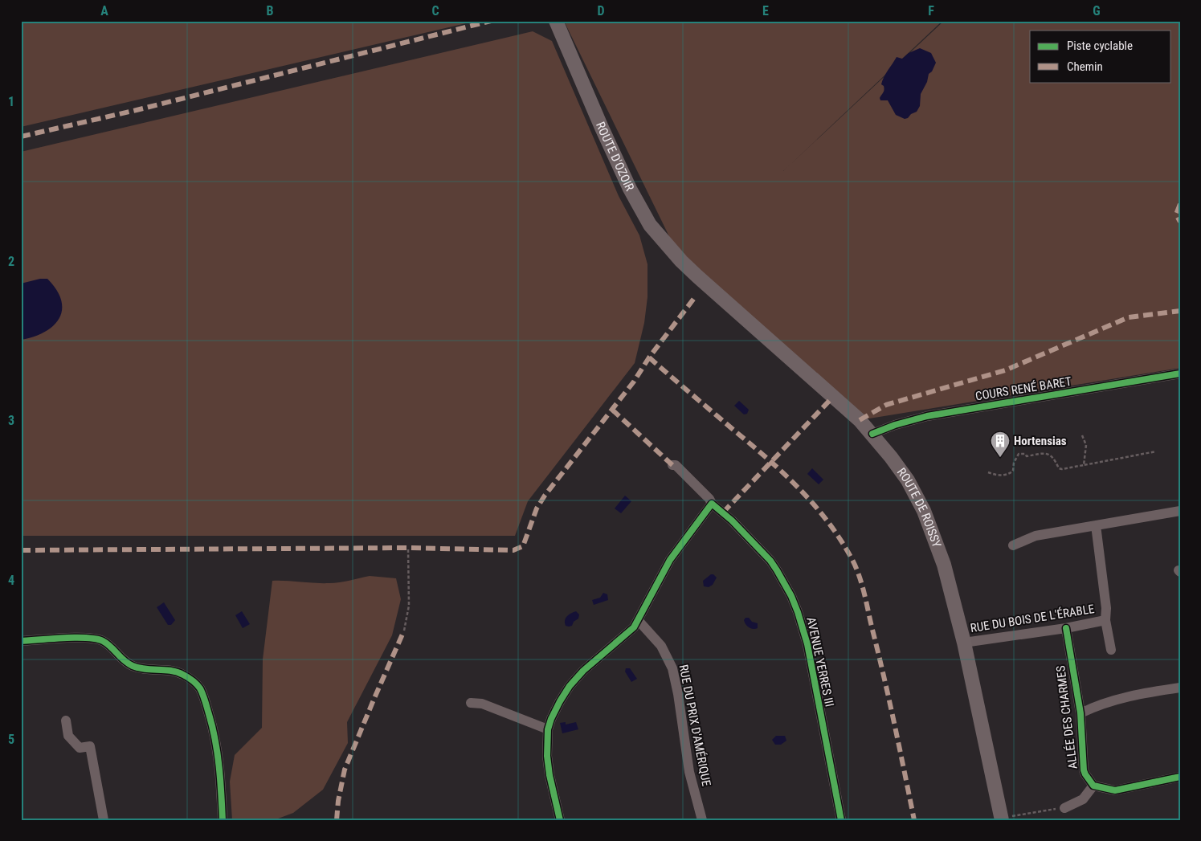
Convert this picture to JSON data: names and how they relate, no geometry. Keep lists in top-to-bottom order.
{
  "streets": {
    "main road": ["ROUTE D'OZOIR", "ROUTE DE ROISSY"],
    "street": [
      "COURS RENÉ BARET",
      "RUE DU BOIS DE L'ÉRABLE",
      "AVENUE YERRES III",
      "ALLÉE DES CHARMES",
      "RUE DU PRIX D'AMÉRIQUE"
    ]
  },
  "crossings": [
    ["ROUTE D'OZOIR", "ROUTE DE ROISSY"],
    ["COURS RENÉ BARET", "ROUTE DE ROISSY"],
    ["ROUTE DE ROISSY", "RUE DU BOIS DE L'ÉRABLE"],
    ["RUE DU BOIS DE L'ÉRABLE", "ALLÉE DES CHARMES"]
  ],
  "places": {
    "building": ["Hortensias"]
  },
  "legend": ["Piste cyclable", "Chemin"],
  "grid": {
    "columns": [
      "A",
      "B",
      "C",
      "D",
      "E",
      "F",
      "G"
    ],
    "rows": [
      "1",
      "2",
      "3",
      "4",
      "5"
    ]
  }
}
